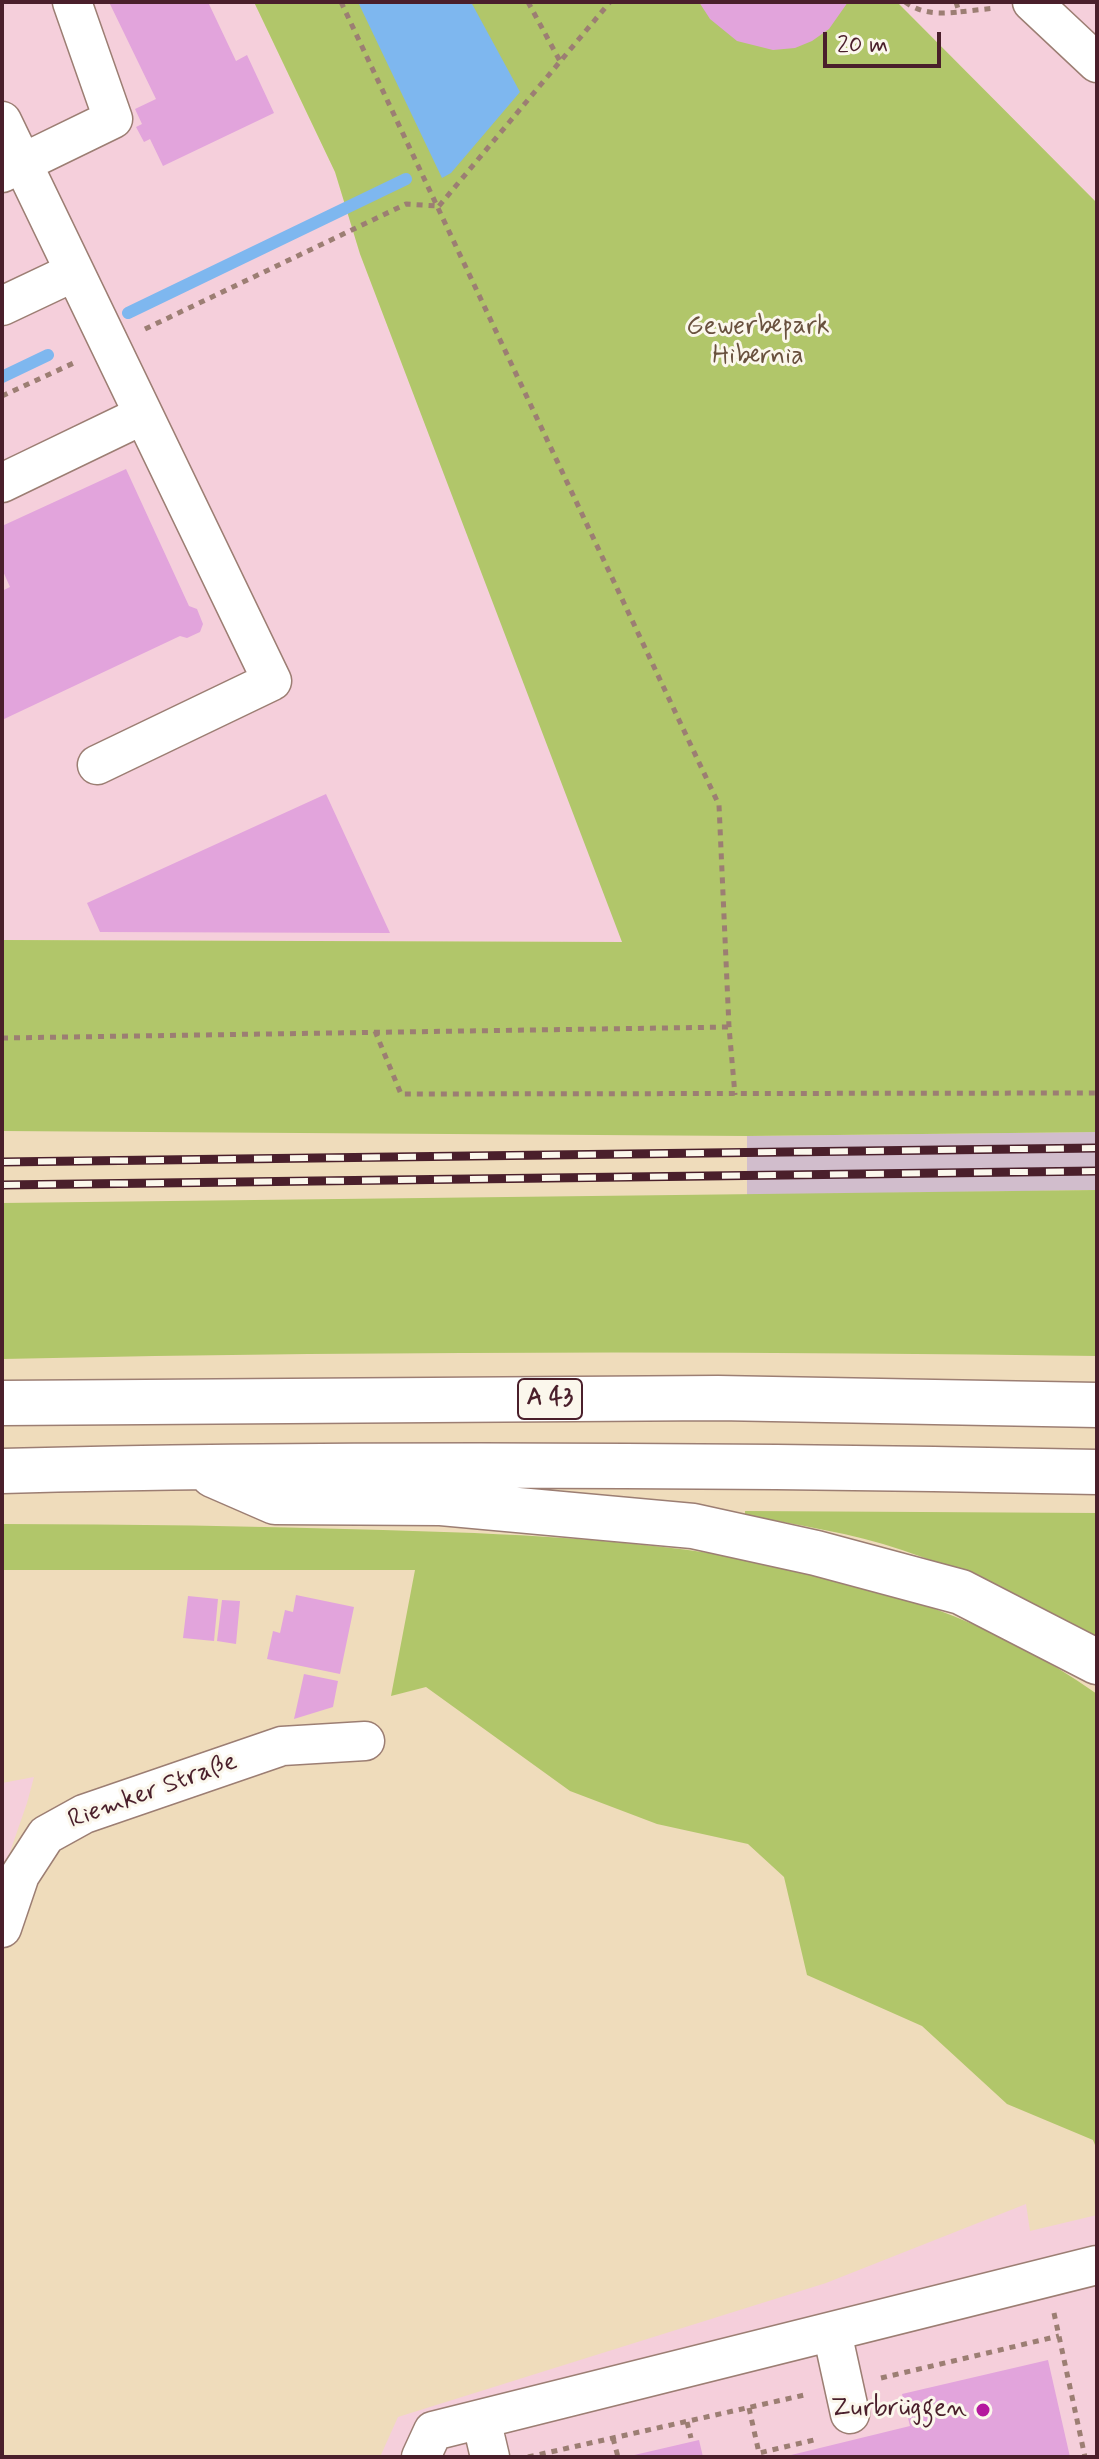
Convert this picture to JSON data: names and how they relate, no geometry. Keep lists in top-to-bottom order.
{
  "streets": {
    "highway": ["A 43"],
    "street": ["Riemker Straße"]
  },
  "parks": ["Gewerbepark Hibernia"],
  "places": ["Zurbrüggen"],
  "scale_bar": "20 m"
}
